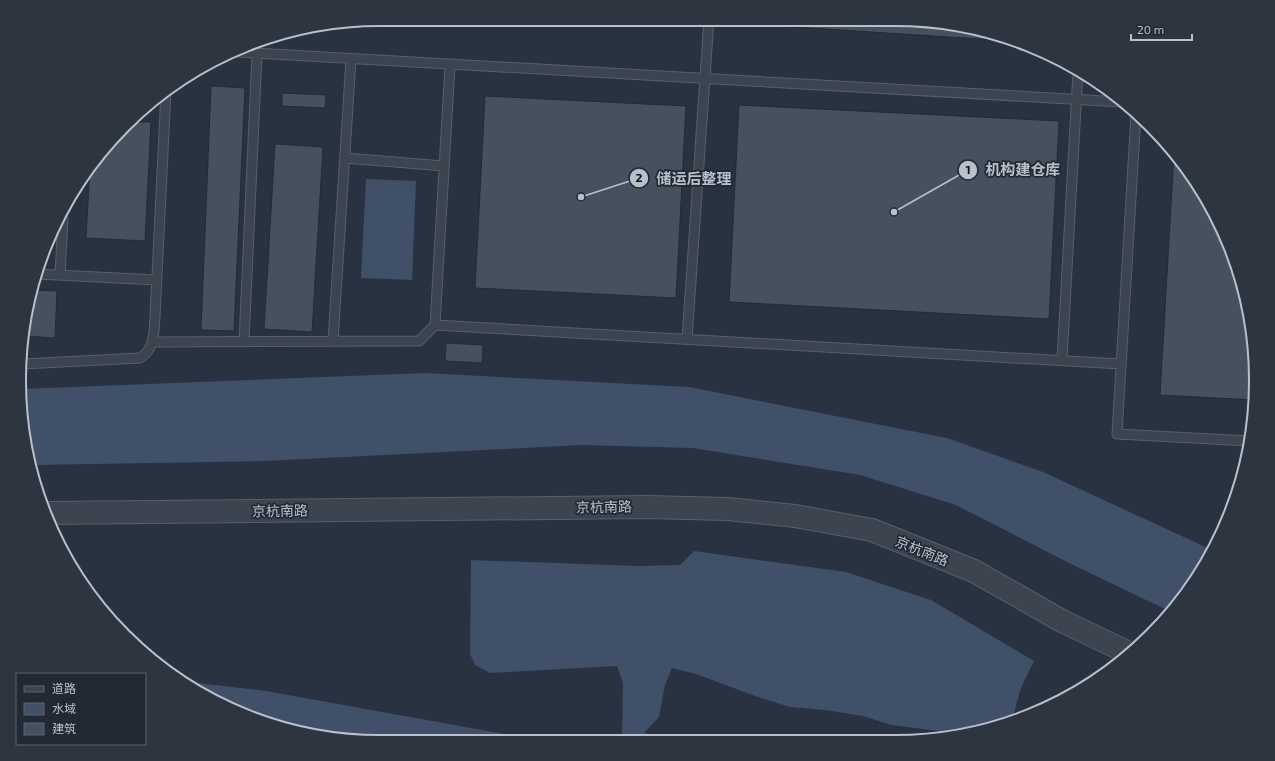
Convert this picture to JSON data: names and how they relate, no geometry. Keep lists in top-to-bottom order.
{
  "streets": {
    "street": ["京杭南路"]
  },
  "places": ["储运后整理", "机构建仓库"],
  "legend": ["道路", "水域", "建筑"],
  "scale_bar": "20 m"
}
